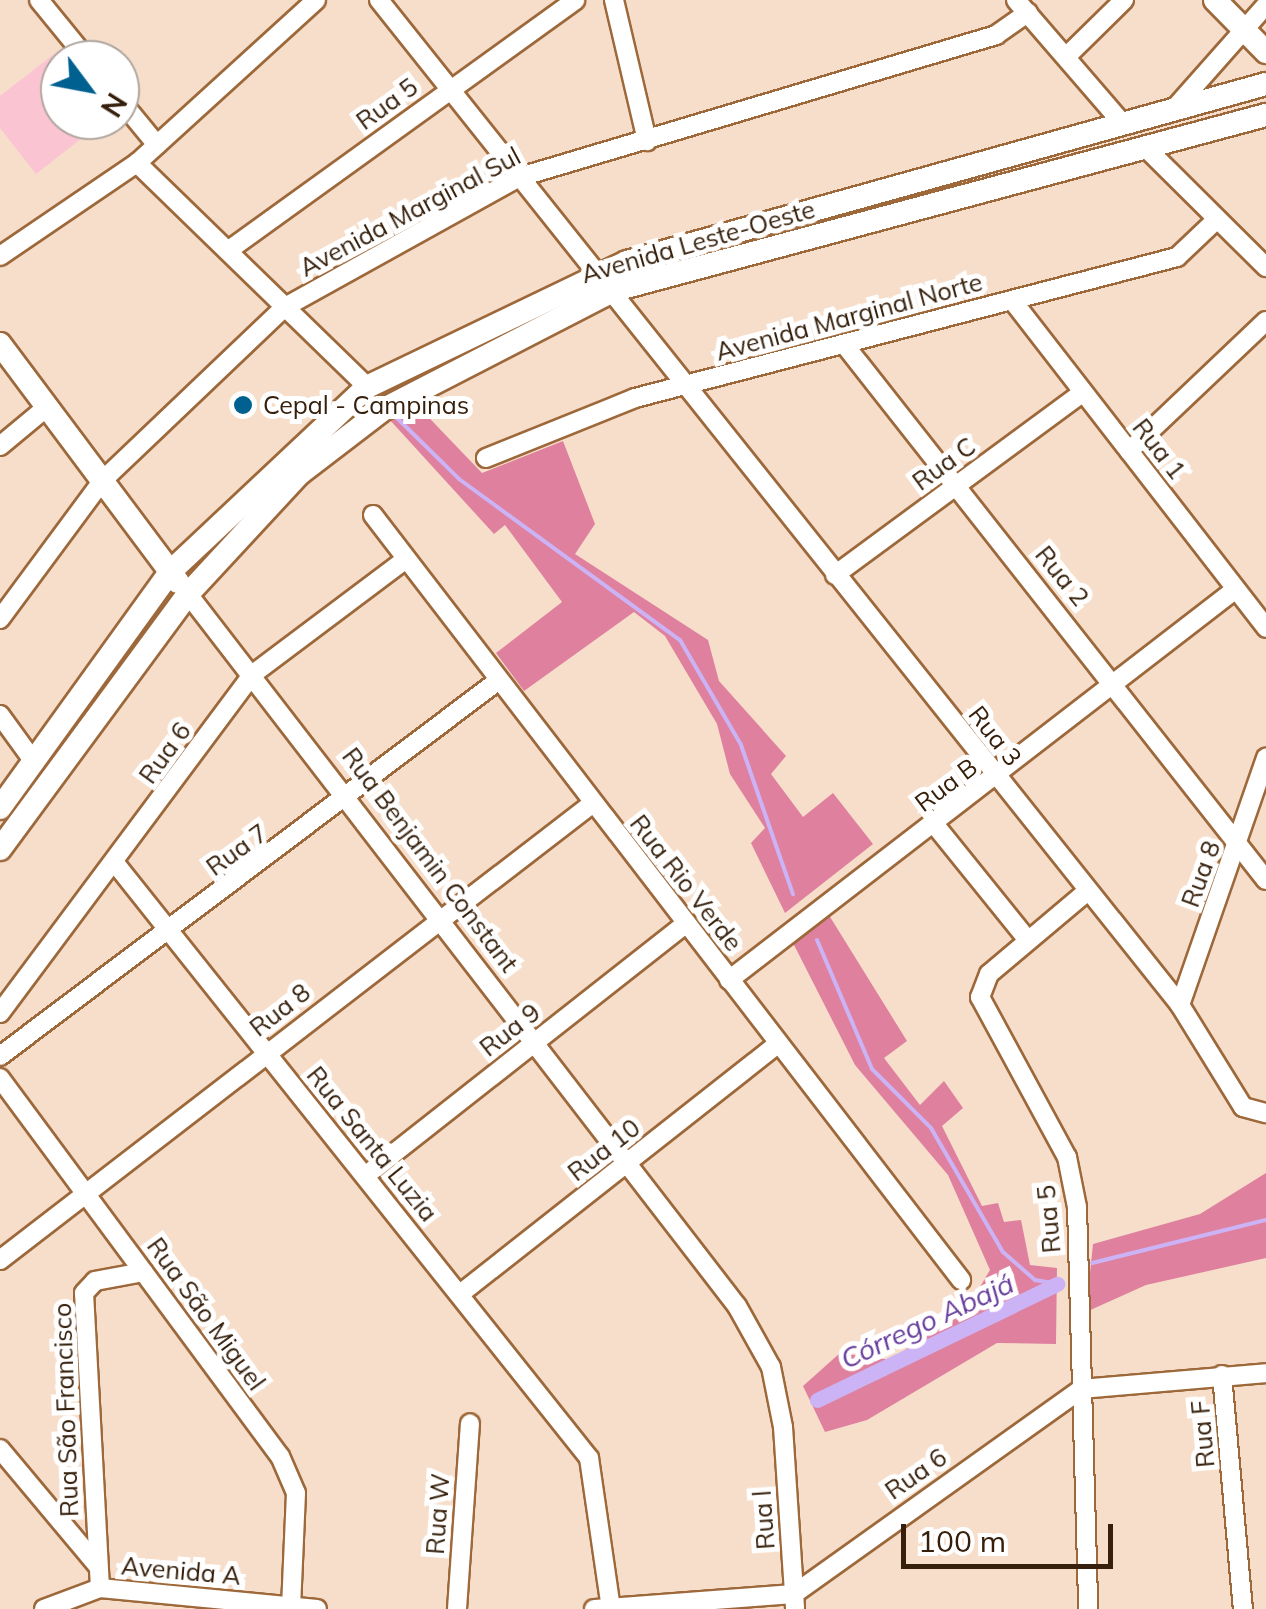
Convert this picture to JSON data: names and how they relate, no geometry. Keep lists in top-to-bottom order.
{
  "streets": {
    "main road": ["Avenida Leste-Oeste", "Rua Benjamin Constant"],
    "street": [
      "Rua 5",
      "Avenida Marginal Sul",
      "Avenida Marginal Norte",
      "Rua 1",
      "Rua C",
      "Rua 2",
      "Rua 3",
      "Rua 6",
      "Rua B",
      "Rua 7",
      "Rua 8",
      "Rua Rio Verde",
      "Rua 9",
      "Rua Santa Luzia",
      "Rua 10",
      "Rua São Miguel",
      "Rua São Francisco",
      "Rua F",
      "Rua W",
      "Rua l",
      "Avenida A"
    ]
  },
  "crossings": [
    ["Rua 5", "Rua 3"],
    ["Rua 5", "Rua 6"],
    ["Avenida Marginal Sul", "Rua 3"],
    ["Avenida Marginal Sul", "Rua Benjamin Constant"],
    ["Avenida Leste-Oeste", "Rua 3"],
    ["Avenida Leste-Oeste", "Rua Benjamin Constant"],
    ["Avenida Marginal Norte", "Rua 1"],
    ["Avenida Marginal Norte", "Rua 2"],
    ["Avenida Marginal Norte", "Rua 3"],
    ["Rua 1", "Rua C"],
    ["Rua 1", "Rua B"],
    ["Rua C", "Rua 2"],
    ["Rua C", "Rua 3"],
    ["Rua 2", "Rua B"],
    ["Rua 2", "Rua 8"],
    ["Rua 3", "Rua B"],
    ["Rua 3", "Rua 8"],
    ["Rua 6", "Rua Benjamin Constant"],
    ["Rua 6", "Rua Rio Verde"],
    ["Rua 6", "Rua Santa Luzia"],
    ["Rua 6", "Rua l"],
    ["Rua B", "Rua Rio Verde"],
    ["Rua 7", "Rua Benjamin Constant"],
    ["Rua 7", "Rua Rio Verde"],
    ["Rua 7", "Rua Santa Luzia"],
    ["Rua Benjamin Constant", "Rua 8"],
    ["Rua Benjamin Constant", "Rua 9"],
    ["Rua Benjamin Constant", "Rua 10"],
    ["Rua Benjamin Constant", "Rua l"],
    ["Rua 8", "Rua Rio Verde"],
    ["Rua 8", "Rua Santa Luzia"],
    ["Rua 8", "Rua São Miguel"],
    ["Rua Rio Verde", "Rua 9"],
    ["Rua Rio Verde", "Rua 10"],
    ["Rua 9", "Rua Santa Luzia"],
    ["Rua Santa Luzia", "Rua 10"],
    ["Rua São Miguel", "Rua São Francisco"],
    ["Rua São Miguel", "Avenida A"],
    ["Rua São Francisco", "Avenida A"]
  ],
  "water": ["Córrego Abajá"],
  "places": ["Cepal - Campinas"],
  "scale_bar": "100 m",
  "north": "bottom right"
}
